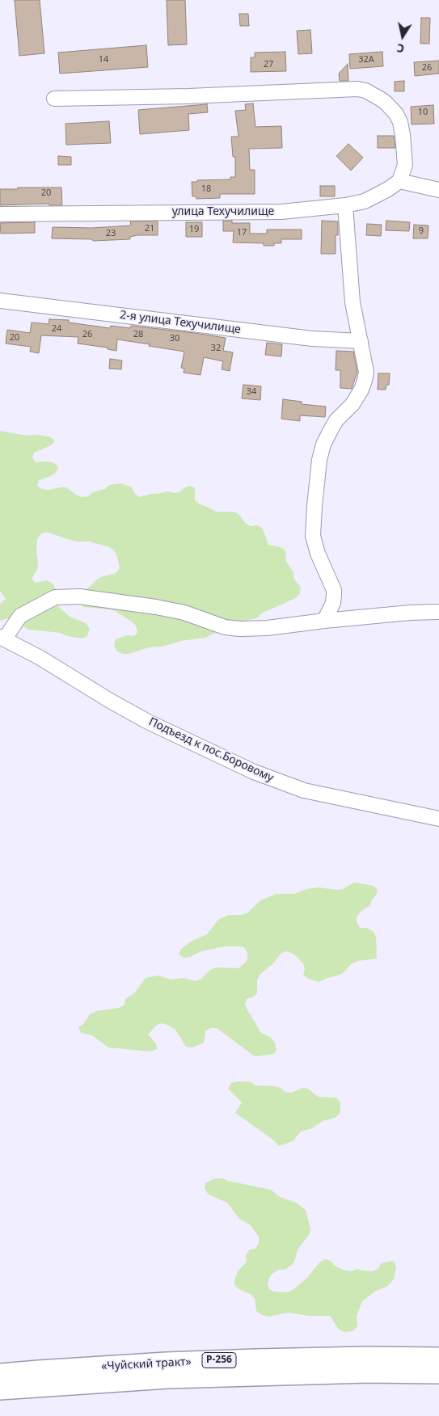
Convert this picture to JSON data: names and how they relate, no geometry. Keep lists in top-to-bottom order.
{
  "streets": {
    "highway": ["Р-256", "«Чуйский тракт»"],
    "street": ["улица Техучилище", "2-я улица Техучилище", "Подъезд к пос.Боровому"]
  },
  "house_numbers": [
    "14",
    "32А",
    "27",
    "26",
    "10",
    "18",
    "20",
    "21",
    "19",
    "9",
    "17",
    "23",
    "24",
    "26",
    "28",
    "20",
    "30",
    "32",
    "34"
  ],
  "north": "bottom"
}
